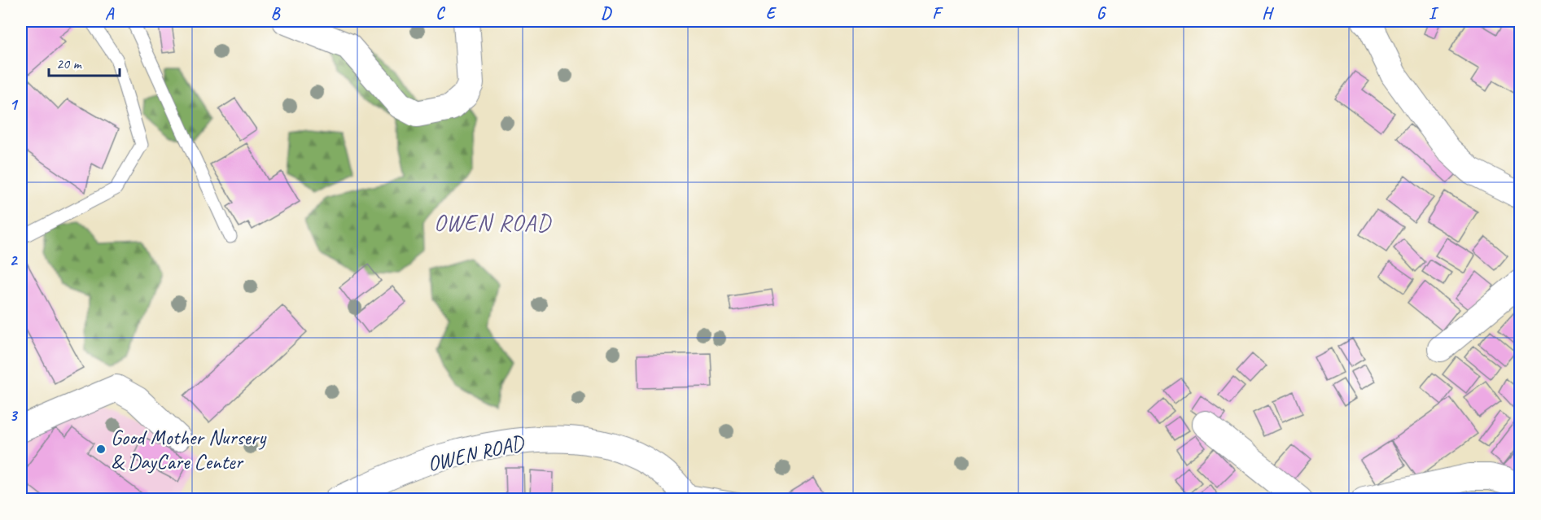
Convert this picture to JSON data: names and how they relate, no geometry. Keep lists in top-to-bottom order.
{
  "streets": {
    "street": ["OWEN ROAD"]
  },
  "districts": ["OWEN ROAD"],
  "places": ["Good Mother Nursery & DayCare Center"],
  "scale_bar": "20 m",
  "grid": {
    "columns": [
      "A",
      "B",
      "C",
      "D",
      "E",
      "F",
      "G",
      "H",
      "I"
    ],
    "rows": ["1", "2", "3"]
  }
}
